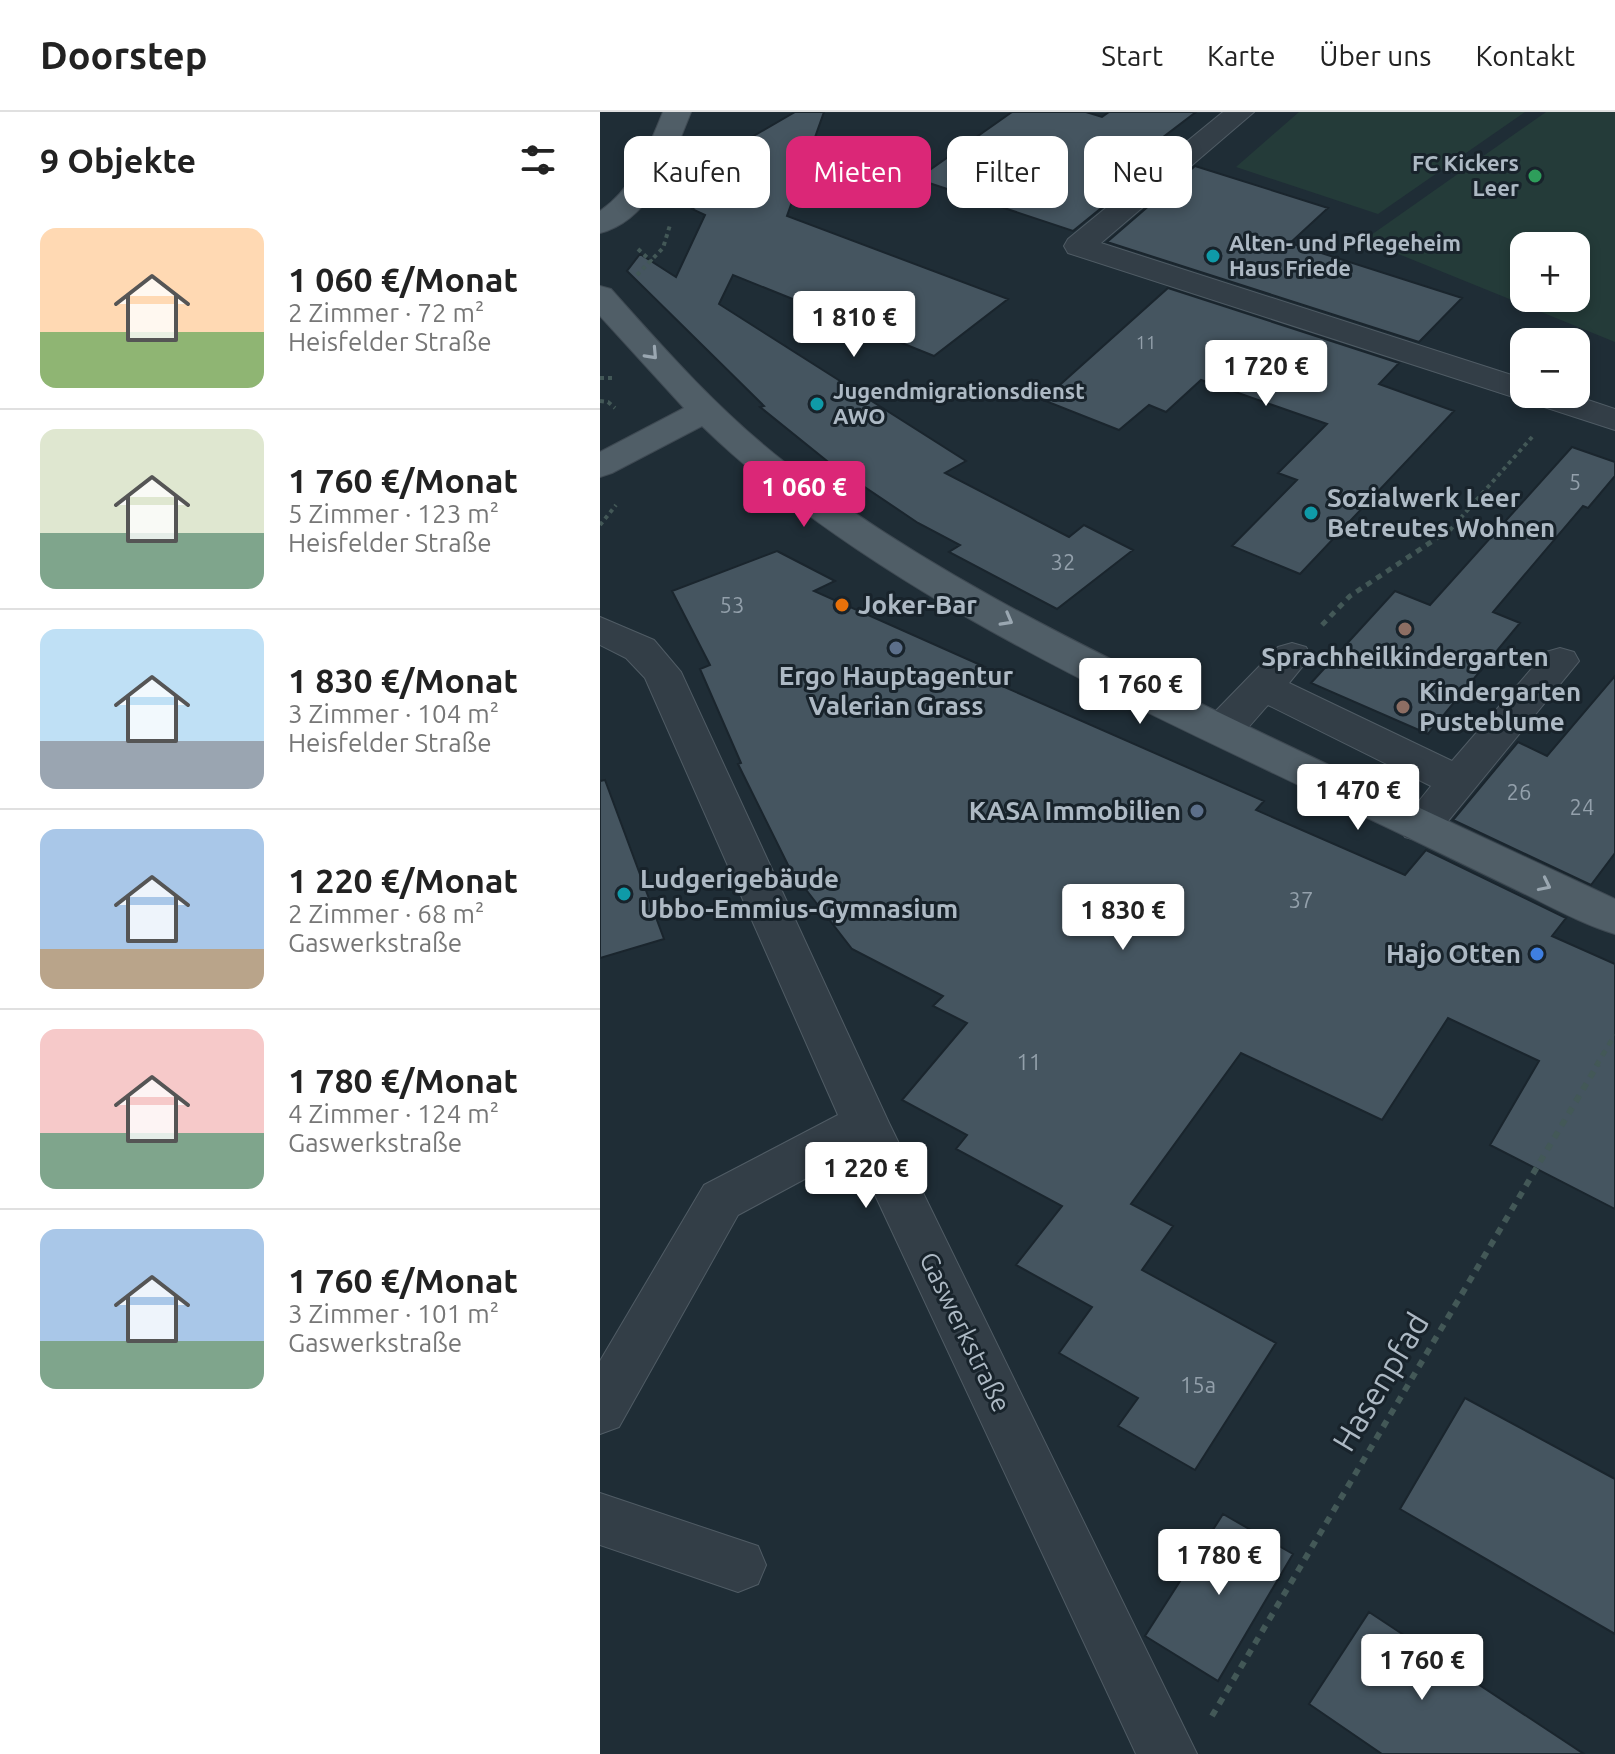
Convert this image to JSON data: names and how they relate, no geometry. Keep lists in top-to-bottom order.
{
  "streets": {
    "street": ["Gaswerkstraße"],
    "path": ["Hasenpfad"]
  },
  "crossings": [
    ["Gaswerkstraße", "Hasenpfad"]
  ],
  "places": [
    "FC Kickers Leer",
    "Alten- und Pflegeheim Haus Friede",
    "Jugendmigrationsdienst AWO",
    "Sozialwerk Leer Betreutes Wohnen",
    "Joker-Bar",
    "Sprachheilkindergarten",
    "Ergo Hauptagentur Valerian Grass",
    "Kindergarten Pusteblume",
    "KASA Immobilien",
    "Ludgerigebäude Ubbo-Emmius-Gymnasium",
    "Hajo Otten"
  ],
  "house_numbers": [
    "11",
    "5",
    "32",
    "53",
    "26",
    "24",
    "37",
    "11",
    "15a"
  ],
  "page": {
    "header": "Doorstep",
    "nav": [
      "Start",
      "Karte",
      "Über uns",
      "Kontakt"
    ],
    "heading": "9 Objekte",
    "chip": [
      "Kaufen",
      "Mieten",
      "Filter",
      "Neu"
    ],
    "list": [
      {
        "name": "1 060 €/Monat",
        "note": "2 Zimmer · 72 m² · Heisfelder Straße"
      },
      {
        "name": "1 760 €/Monat",
        "note": "5 Zimmer · 123 m² · Heisfelder Straße"
      },
      {
        "name": "1 830 €/Monat",
        "note": "3 Zimmer · 104 m² · Heisfelder Straße"
      },
      {
        "name": "1 220 €/Monat",
        "note": "2 Zimmer · 68 m² · Gaswerkstraße"
      },
      {
        "name": "1 780 €/Monat",
        "note": "4 Zimmer · 124 m² · Gaswerkstraße"
      },
      {
        "name": "1 760 €/Monat",
        "note": "3 Zimmer · 101 m² · Gaswerkstraße"
      }
    ],
    "map_buttons": ["+", "−"],
    "price": [
      "1 810 €",
      "1 720 €",
      "1 060 €",
      "1 760 €",
      "1 470 €",
      "1 830 €",
      "1 220 €",
      "1 780 €",
      "1 760 €"
    ]
  }
}
